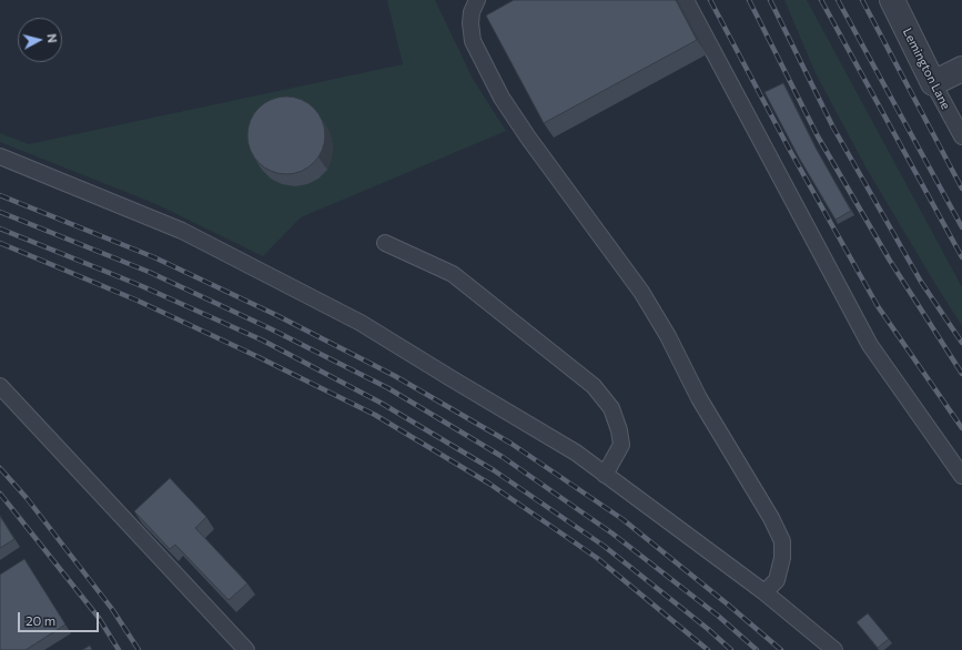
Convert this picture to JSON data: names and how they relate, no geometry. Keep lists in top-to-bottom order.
{
  "streets": {
    "street": ["Lemington Lane"]
  },
  "scale_bar": "20 m",
  "north": "right"
}
